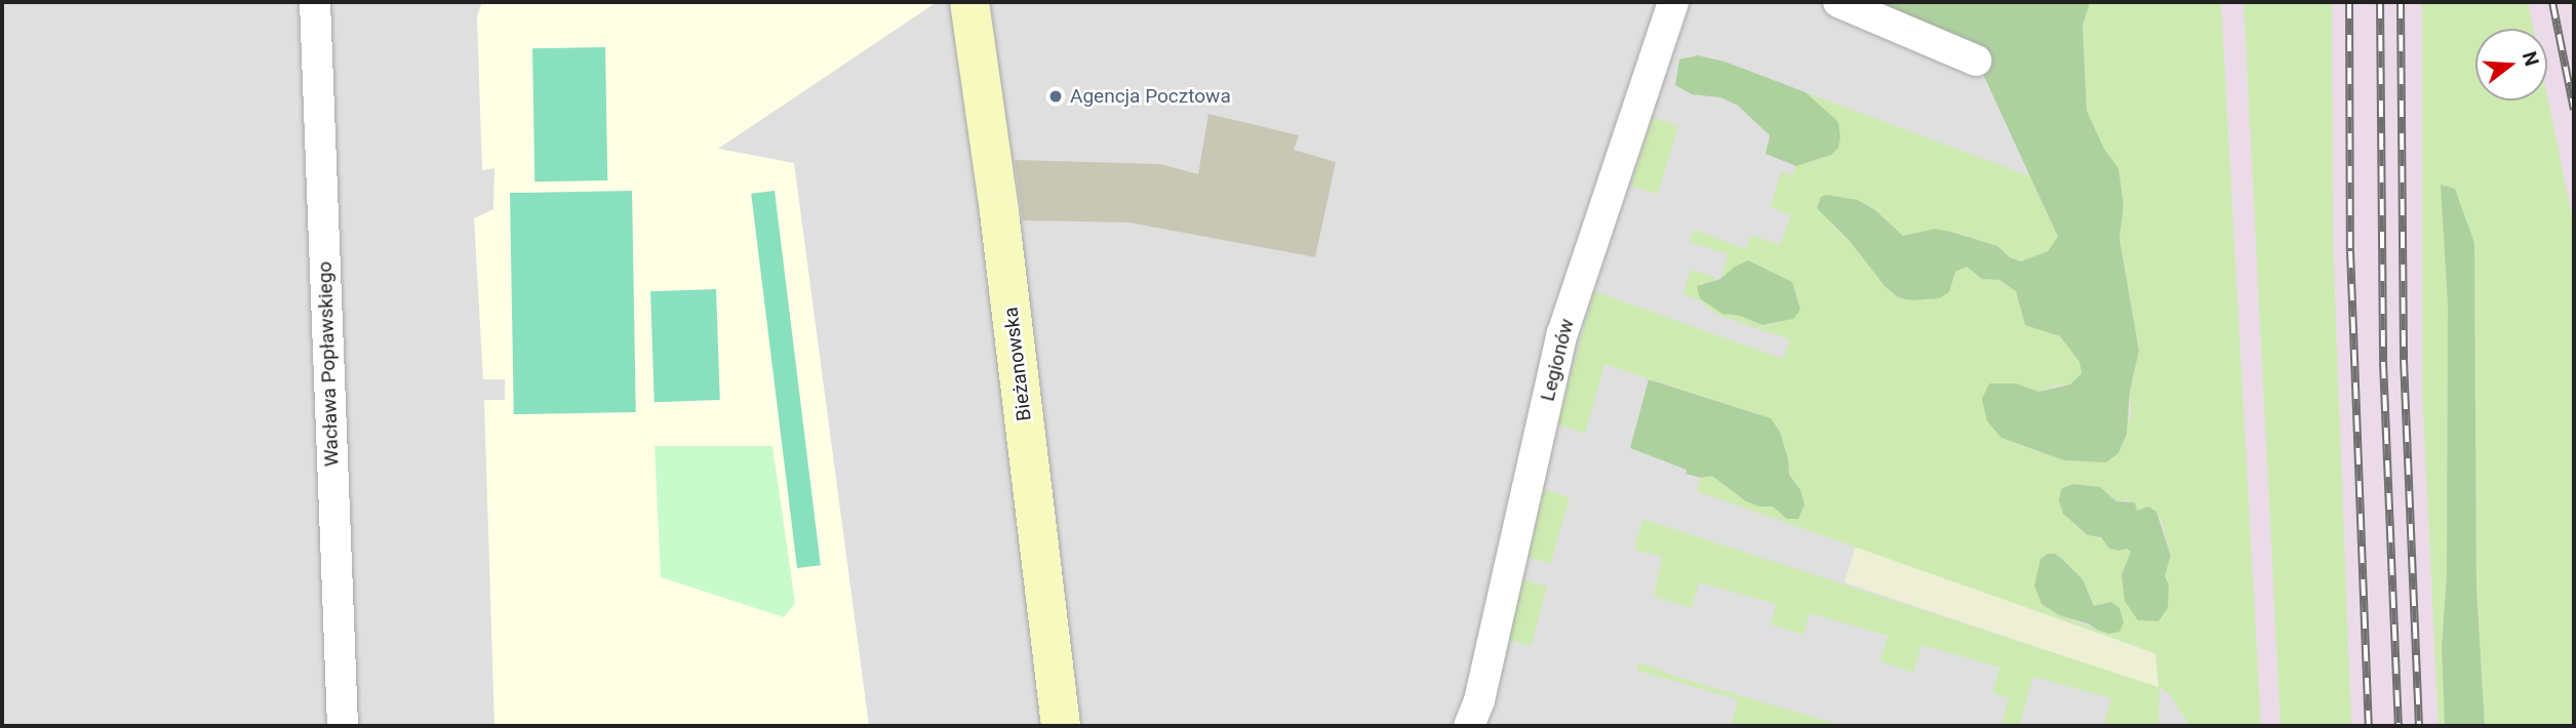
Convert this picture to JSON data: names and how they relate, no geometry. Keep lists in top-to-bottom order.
{
  "streets": {
    "street": ["Legionów", "Wacława Popławskiego", "Bieżanowska"]
  },
  "places": ["Agencja Pocztowa"],
  "north": "right"
}
